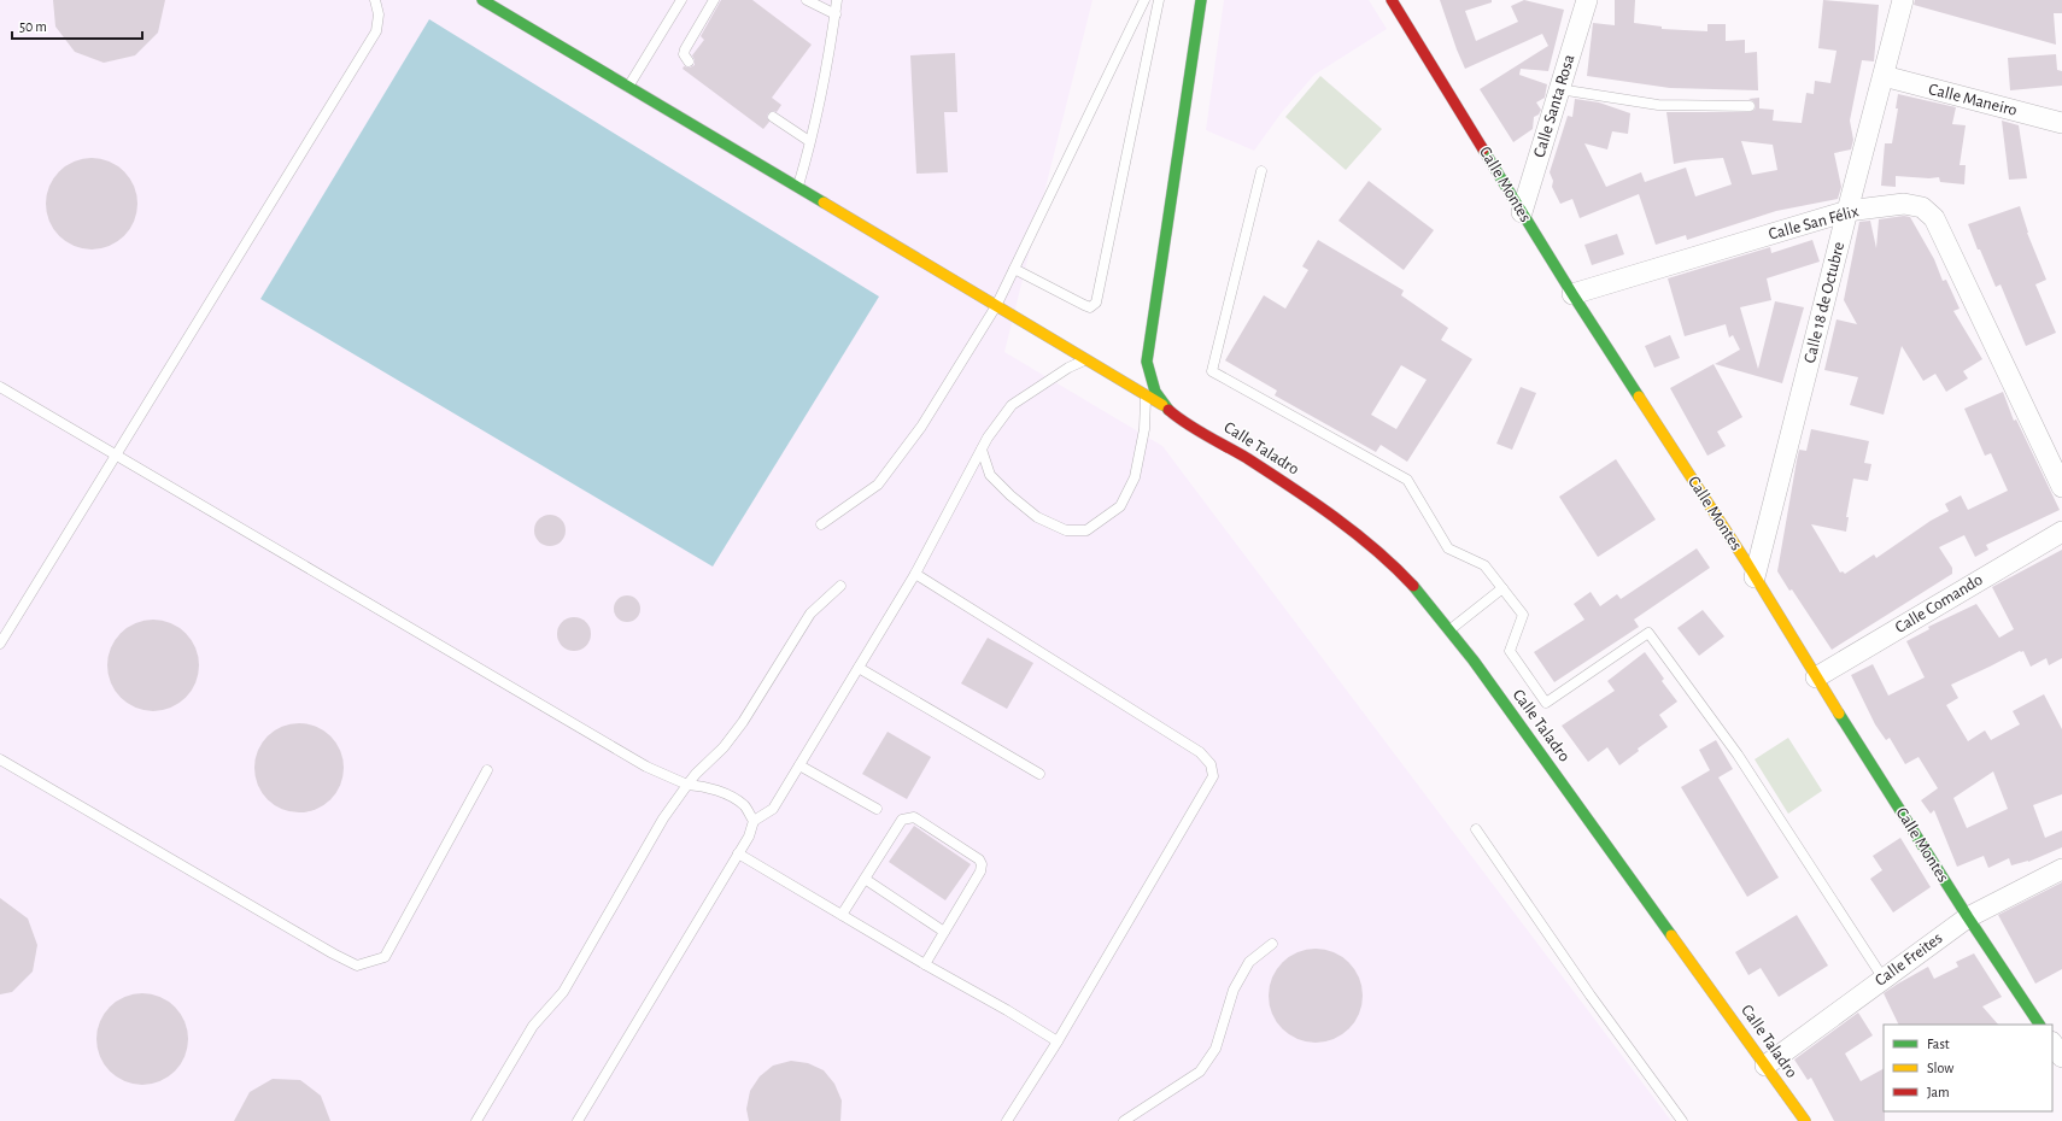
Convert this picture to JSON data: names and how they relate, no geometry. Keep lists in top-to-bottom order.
{
  "streets": {
    "street": [
      "Calle Maneiro",
      "Calle Santa Rosa",
      "Calle Montes",
      "Calle San Félix",
      "Calle 18 de Octubre",
      "Calle Taladro",
      "Calle Comando",
      "Calle Freites"
    ]
  },
  "crossings": [
    ["Calle Maneiro", "Calle 18 de Octubre"],
    ["Calle Santa Rosa", "Calle Montes"],
    ["Calle Montes", "Calle San Félix"],
    ["Calle Montes", "Calle 18 de Octubre"],
    ["Calle Montes", "Calle Comando"],
    ["Calle Montes", "Calle Freites"],
    ["Calle San Félix", "Calle 18 de Octubre"],
    ["Calle Taladro", "Calle Freites"]
  ],
  "legend": ["Fast", "Slow", "Jam"],
  "scale_bar": "50 m"
}
